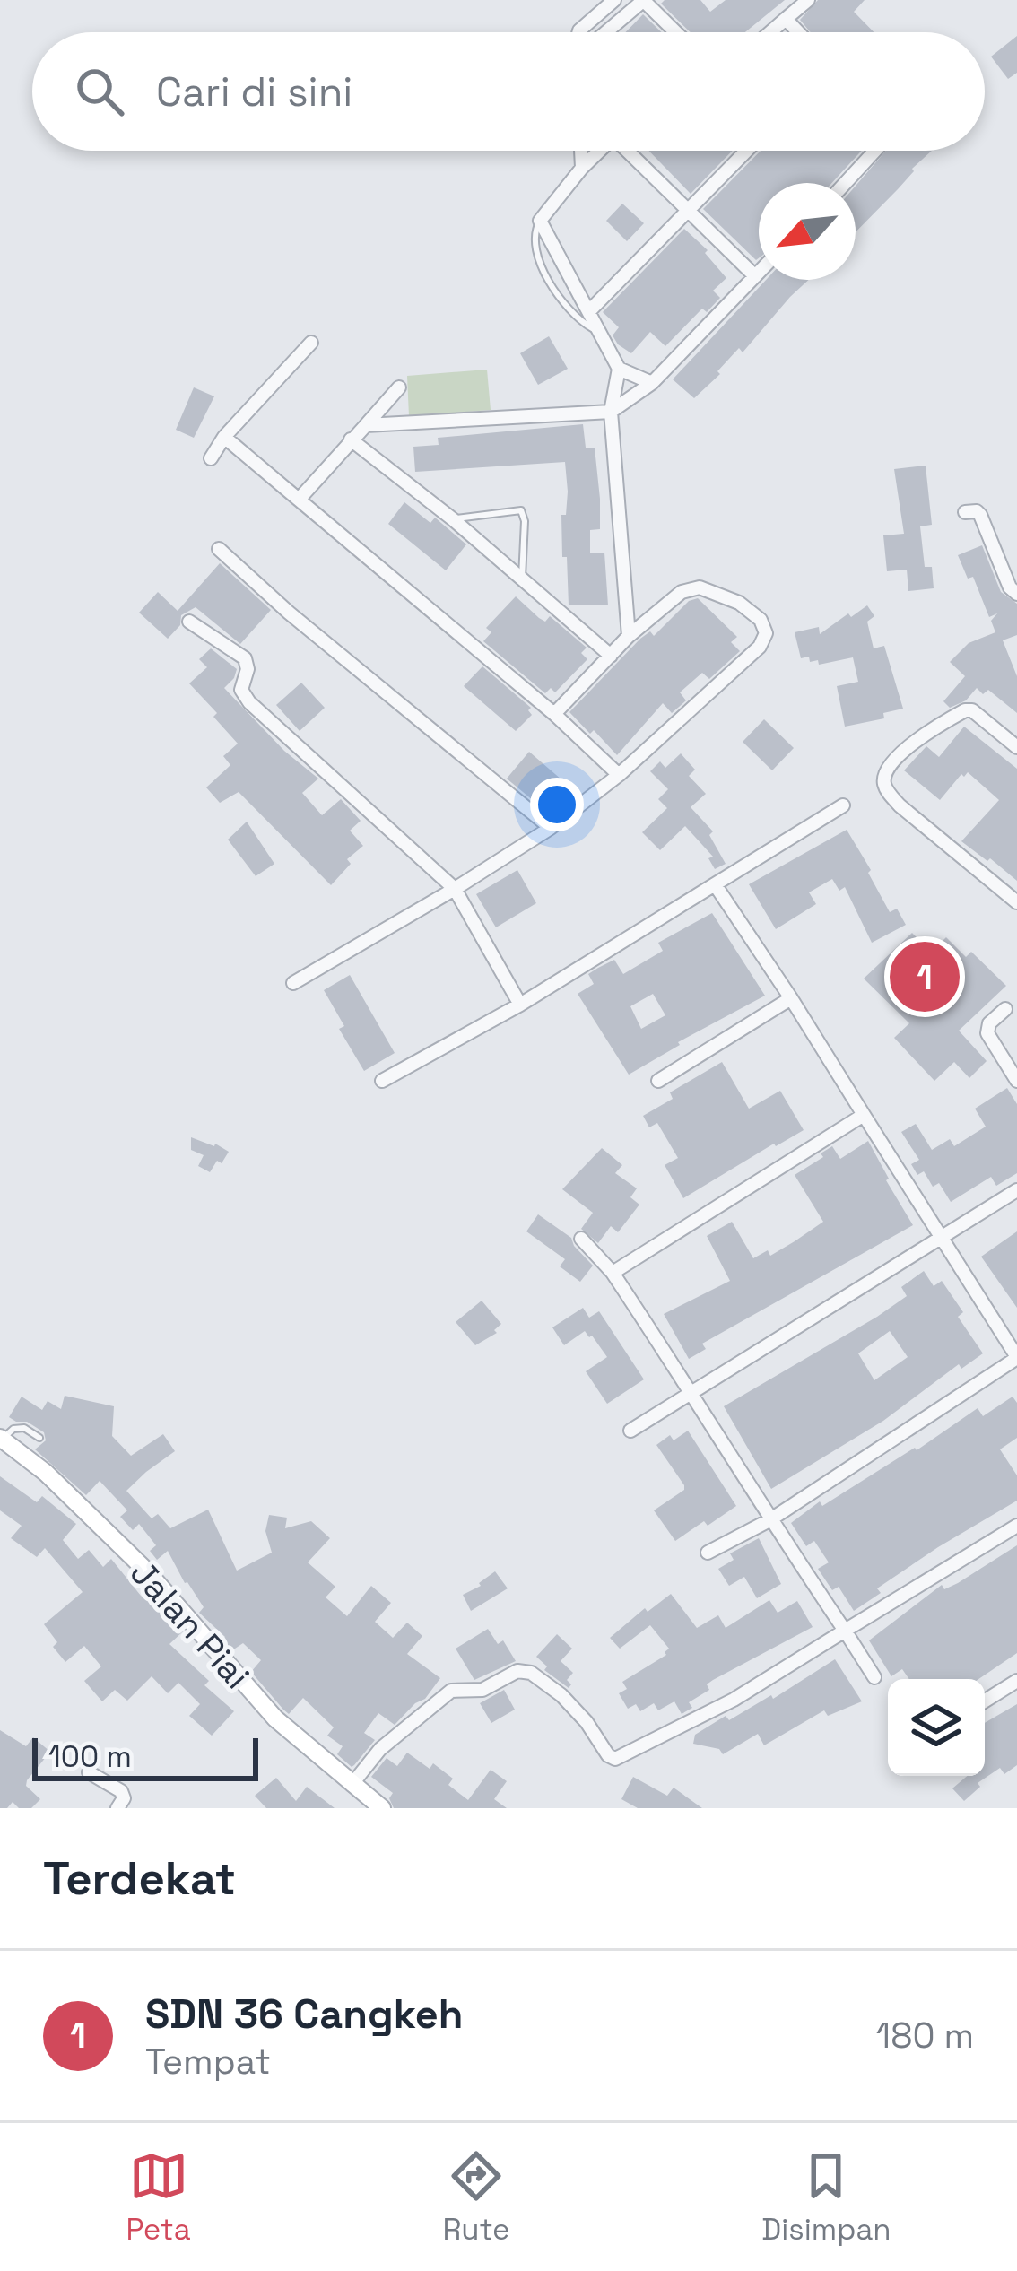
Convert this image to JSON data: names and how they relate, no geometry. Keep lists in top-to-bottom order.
{
  "streets": {
    "street": ["Jalan Piai"]
  },
  "scale_bar": "100 m",
  "north": "bottom left",
  "page": {
    "search": "Cari di sini",
    "pins": "1",
    "scale": "100 m",
    "heading": "Terdekat",
    "list": [
      {
        "mark": "1",
        "name": "SDN 36 Cangkeh",
        "note": "Tempat",
        "value": "180 m"
      }
    ],
    "nav": ["Peta", "Rute", "Disimpan"]
  }
}
